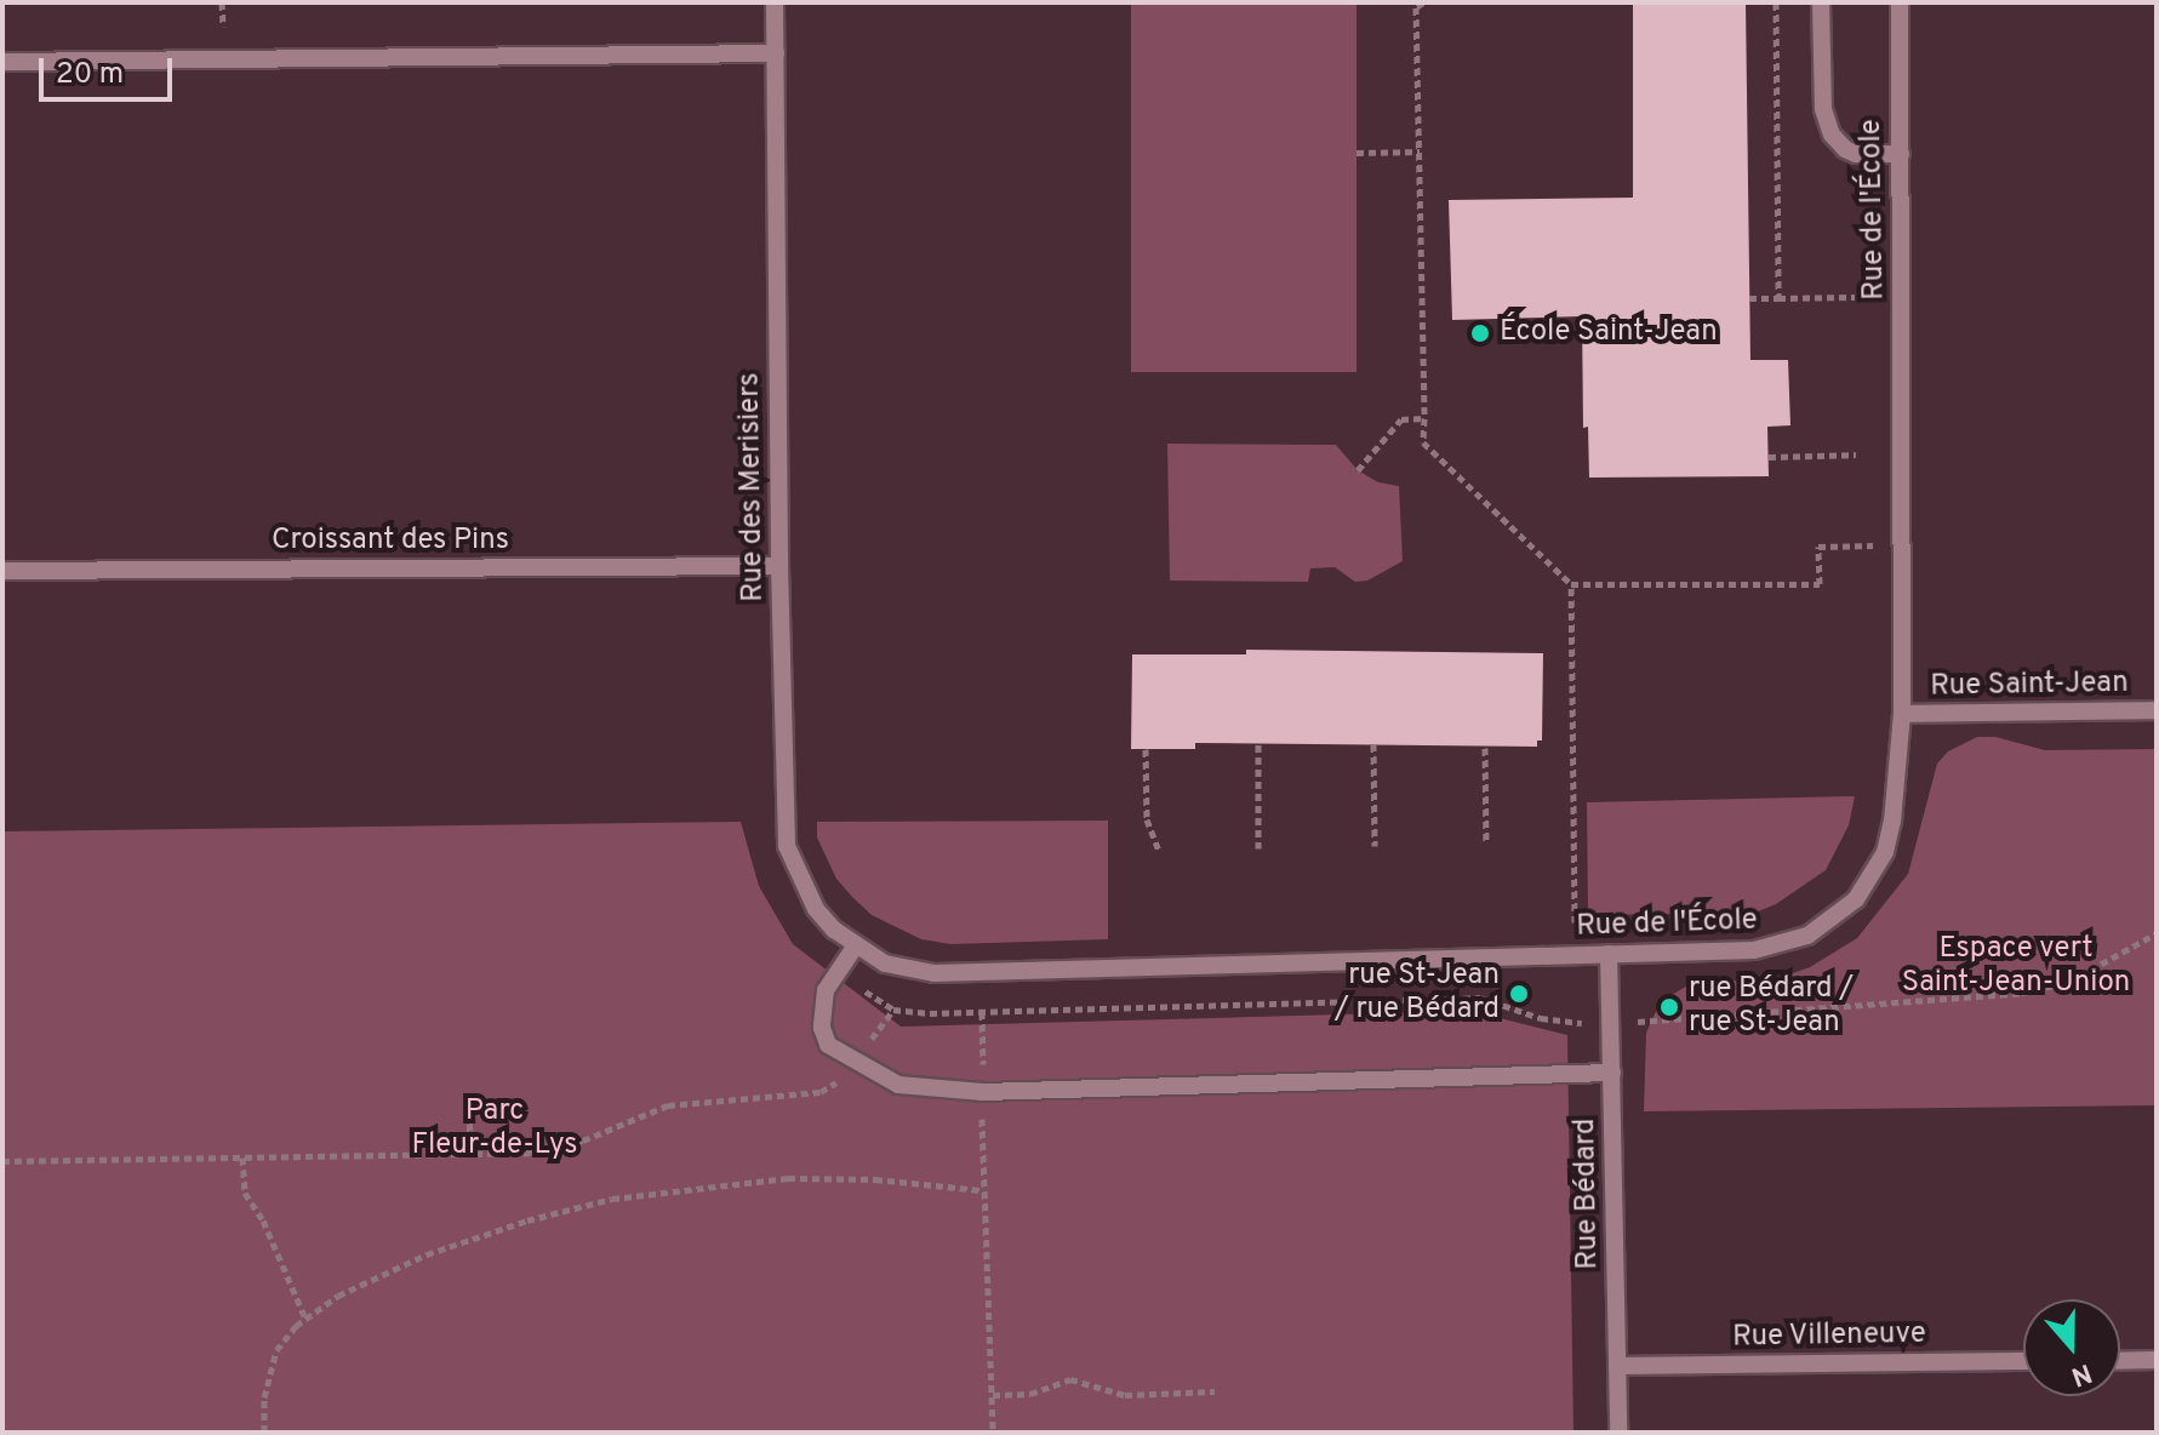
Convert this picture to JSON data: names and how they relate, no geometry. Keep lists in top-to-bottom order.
{
  "streets": {
    "street": [
      "Rue de l'École",
      "Rue des Merisiers",
      "Croissant des Pins",
      "Rue Saint-Jean",
      "Rue Bédard",
      "Rue Villeneuve"
    ]
  },
  "crossings": [
    ["Rue de l'École", "Rue des Merisiers"],
    ["Rue de l'École", "Rue Saint-Jean"],
    ["Rue de l'École", "Rue Bédard"],
    ["Rue des Merisiers", "Croissant des Pins"],
    ["Rue Bédard", "Rue Villeneuve"]
  ],
  "parks": ["Espace vert Saint-Jean-Union", "Parc Fleur-de-Lys"],
  "places": ["École Saint-Jean", "rue St-Jean / rue Bédard", "rue Bédard / rue St-Jean"],
  "scale_bar": "20 m",
  "north": "bottom"
}
